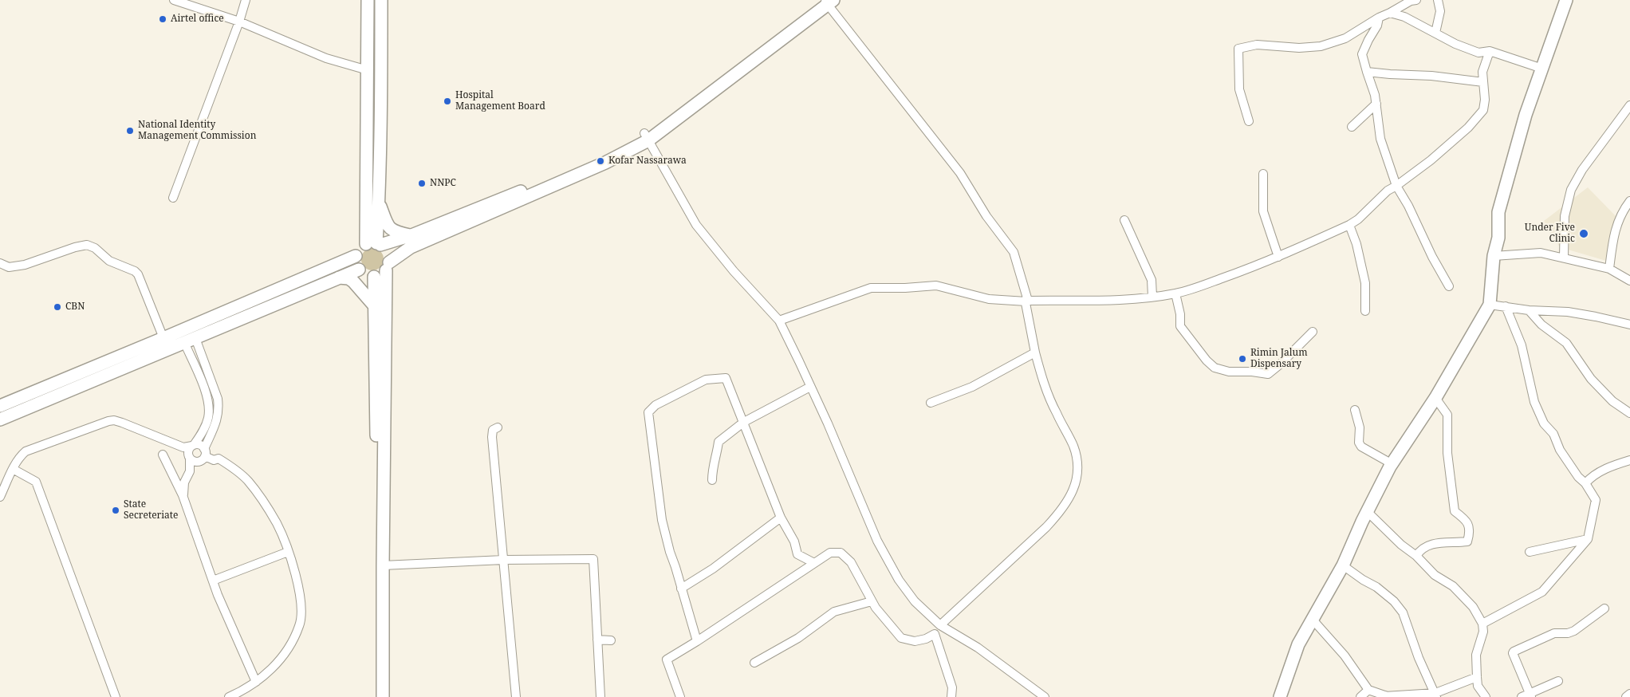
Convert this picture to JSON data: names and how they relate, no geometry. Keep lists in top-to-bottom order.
{
  "places": [
    "Airtel office",
    "Hospital Management Board",
    "National Identity Management Commission",
    "Kofar Nassarawa",
    "NNPC",
    "Under Five Clinic",
    "CBN",
    "Rimin Jalum Dispensary",
    "State Secreteriate"
  ]
}
